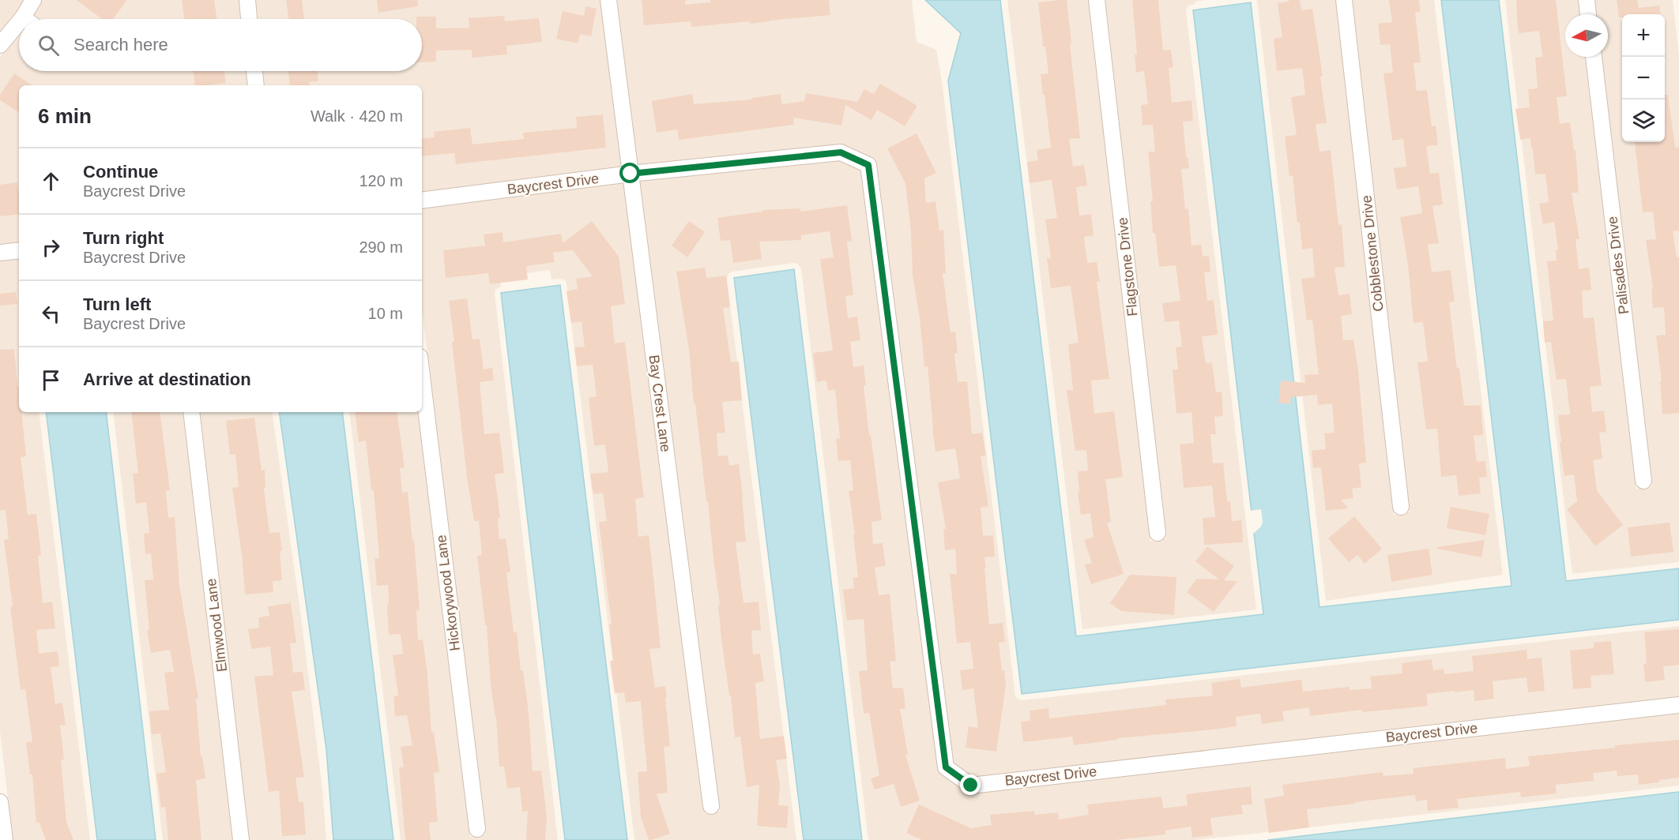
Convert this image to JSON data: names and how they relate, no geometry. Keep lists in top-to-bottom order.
{
  "streets": {
    "street": [
      "Baycrest Drive",
      "Cobblestone Drive",
      "Palisades Drive",
      "Flagstone Drive",
      "Bay Crest Lane",
      "Hickorywood Lane",
      "Elmwood Lane"
    ]
  },
  "crossings": [
    ["Baycrest Drive", "Bay Crest Lane"]
  ],
  "north": "left",
  "page": {
    "map_buttons": ["+", "−"],
    "search": "Search here",
    "heading": ["6 min", "Walk · 420 m"],
    "list": [
      ["Continue", "Baycrest Drive", "120 m"],
      ["Turn right", "Baycrest Drive", "290 m"],
      ["Turn left", "Baycrest Drive", "10 m"],
      "Arrive at destination"
    ]
  }
}
